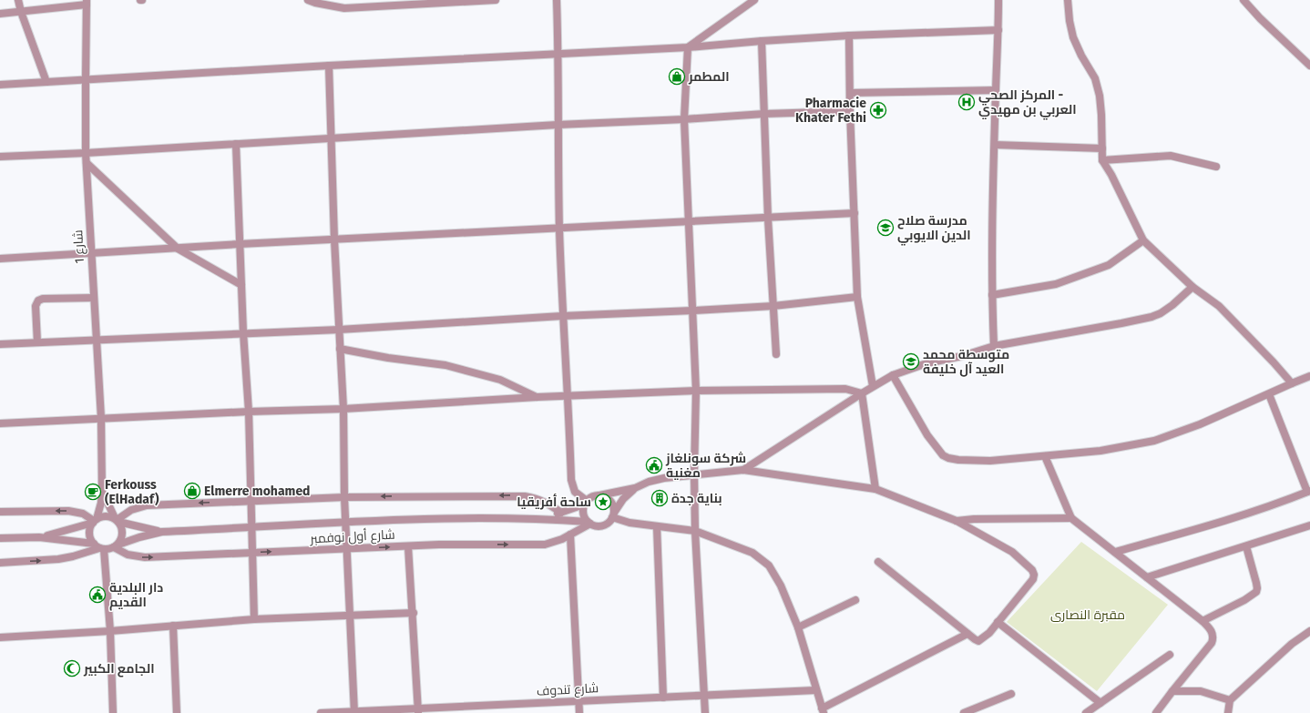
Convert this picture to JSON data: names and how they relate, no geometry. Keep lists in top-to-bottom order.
{
  "streets": {
    "street": ["شارع 1", "شارع أول نوفمبر", "شارع تندوف"]
  },
  "crossings": [
    ["شارع 1", "شارع أول نوفمبر"]
  ],
  "parks": ["مقبرة النصارى"],
  "places": {
    "shop": ["المطمر", "Elmerre mohamed"],
    "hospital": ["المركز الصحي - العربي بن مهيدي"],
    "pharmacy": ["Pharmacie Khater Fethi"],
    "school or university": ["مدرسة صلاح الدين الايوبي", "متوسطة محمد العيد آل خليفة"],
    "public building": ["شركة سونلغاز مغنية", "دار البلدية القديم"],
    "cafe": ["Ferkouss (ElHadaf)"],
    "building": ["بناية جدة"],
    "place": ["ساحة أفريقيا"],
    "mosque": ["الجامع الكبير"]
  }
}
